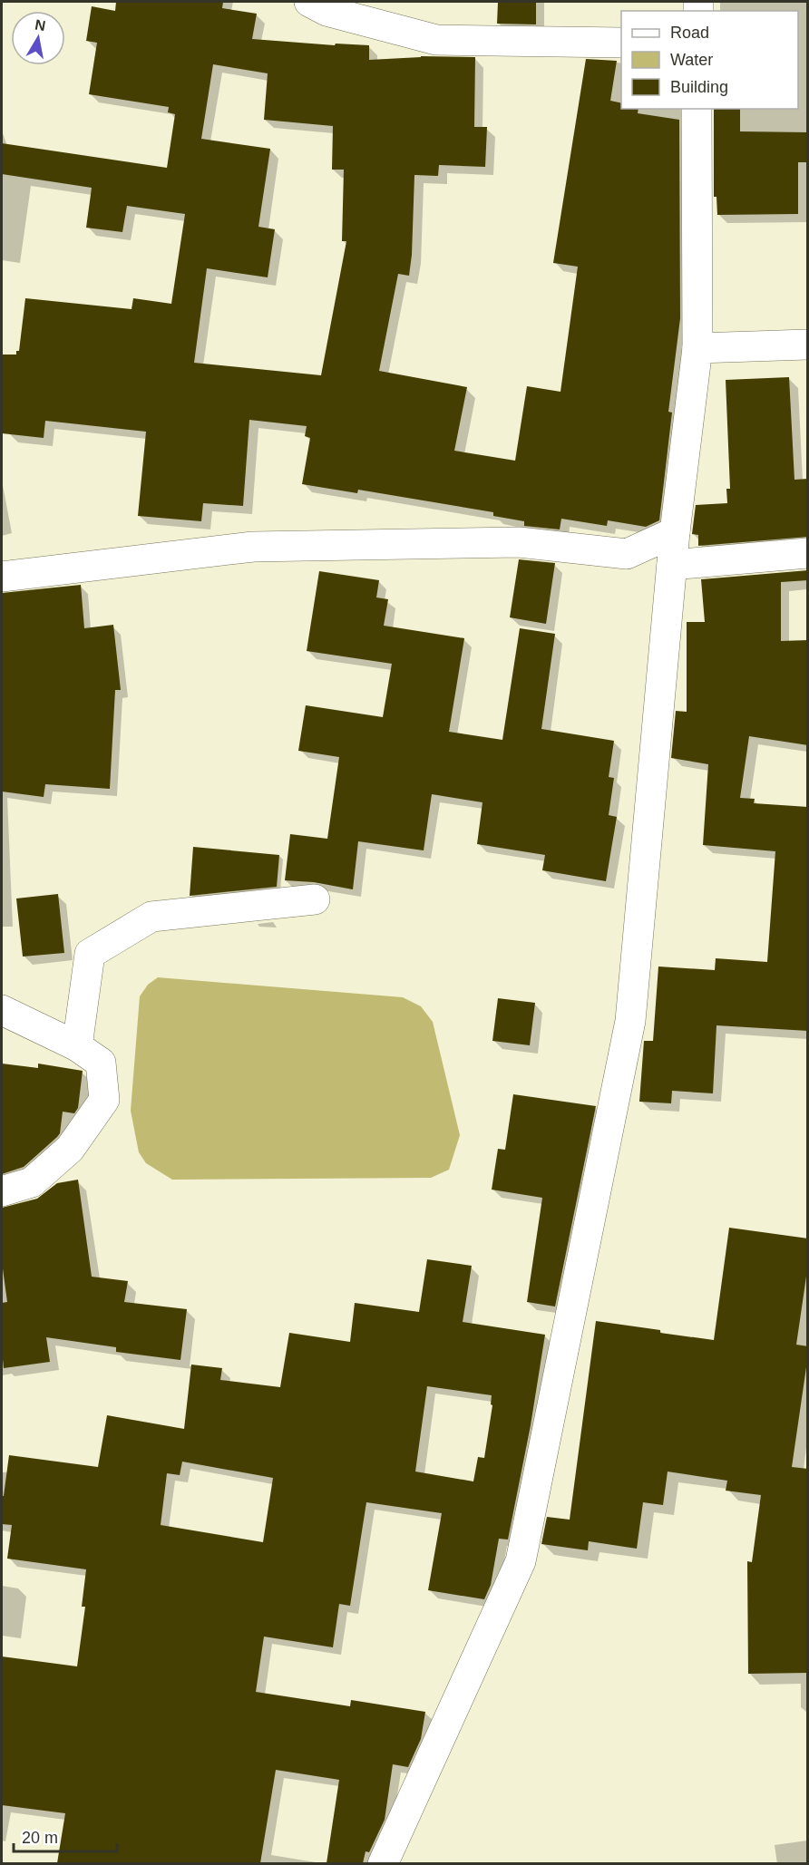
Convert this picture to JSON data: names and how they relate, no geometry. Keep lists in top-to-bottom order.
{
  "legend": ["Road", "Water", "Building"],
  "scale_bar": "20 m",
  "north": "top"
}
